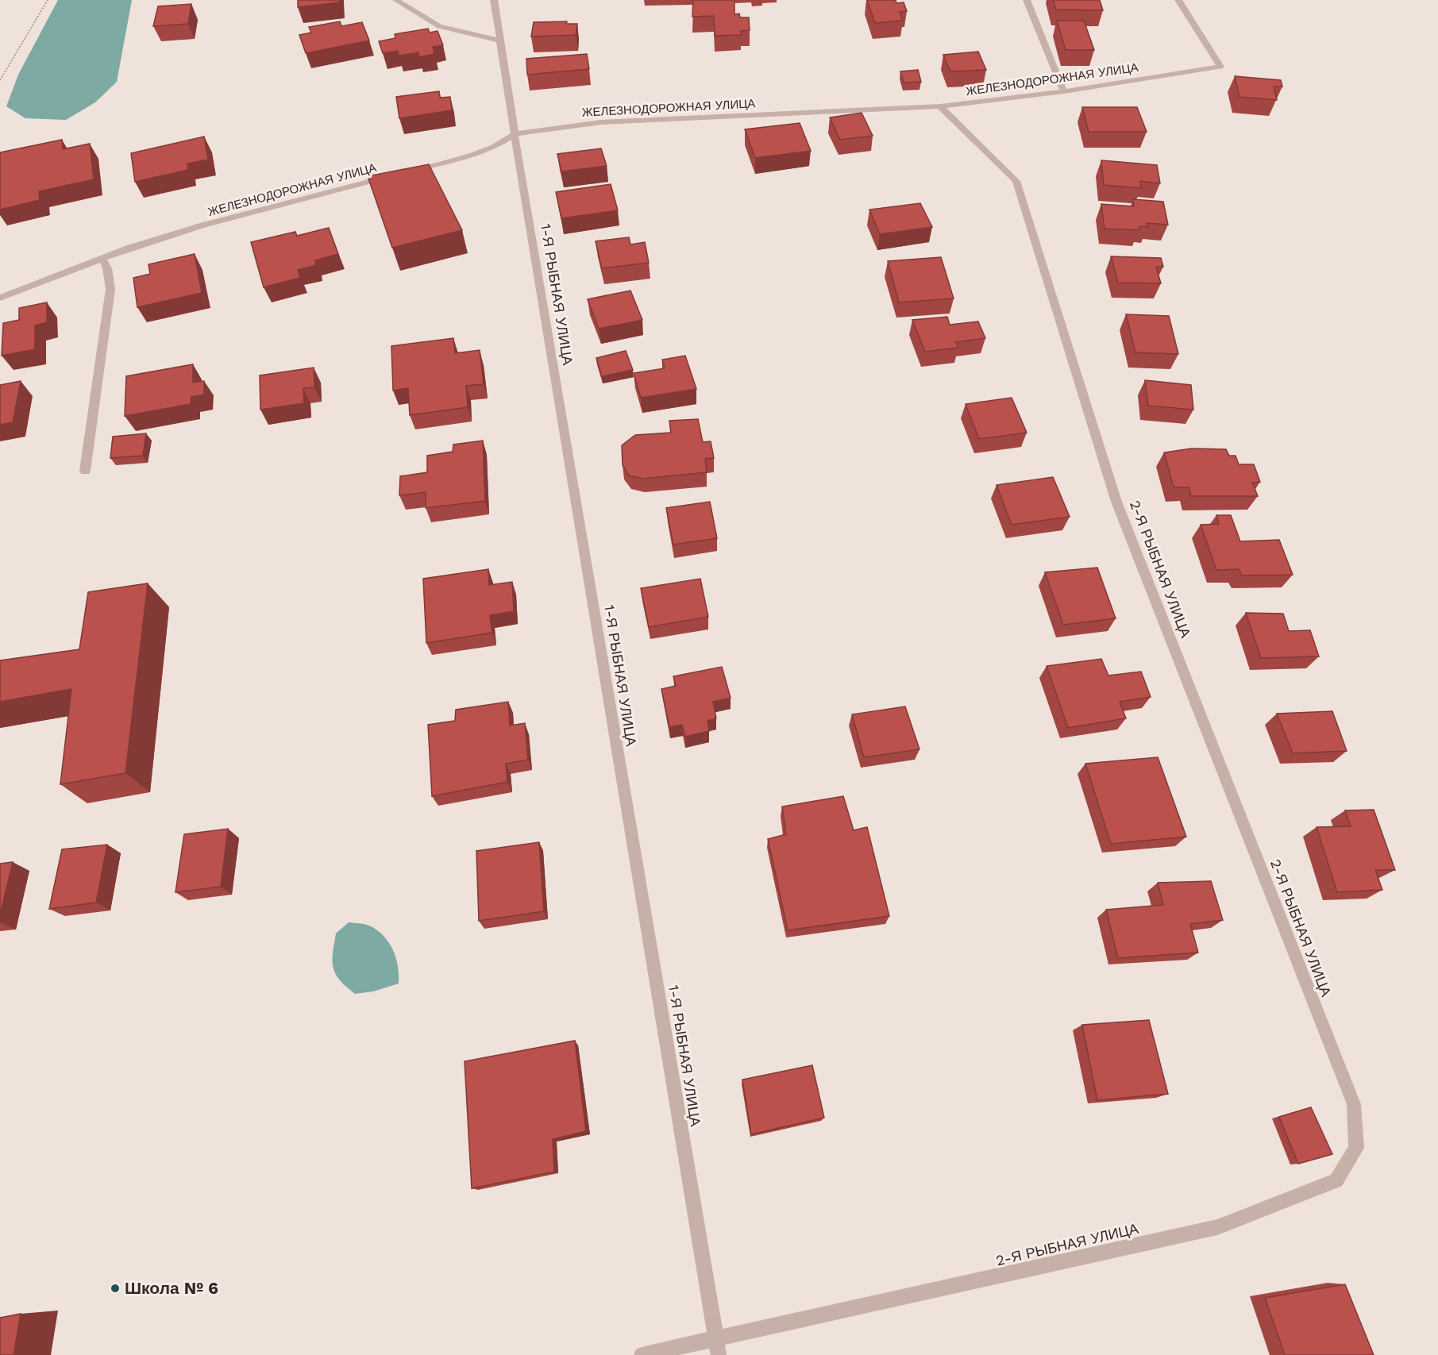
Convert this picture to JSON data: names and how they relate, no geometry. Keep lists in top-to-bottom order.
{
  "streets": {
    "street": ["ЖЕЛЕЗНОДОРОЖНАЯ УЛИЦА", "1-Я РЫБНАЯ УЛИЦА", "2-Я РЫБНАЯ УЛИЦА"]
  },
  "crossings": [
    ["ЖЕЛЕЗНОДОРОЖНАЯ УЛИЦА", "1-Я РЫБНАЯ УЛИЦА"],
    ["ЖЕЛЕЗНОДОРОЖНАЯ УЛИЦА", "2-Я РЫБНАЯ УЛИЦА"],
    ["1-Я РЫБНАЯ УЛИЦА", "2-Я РЫБНАЯ УЛИЦА"]
  ],
  "places": ["Школа № 6"]
}
